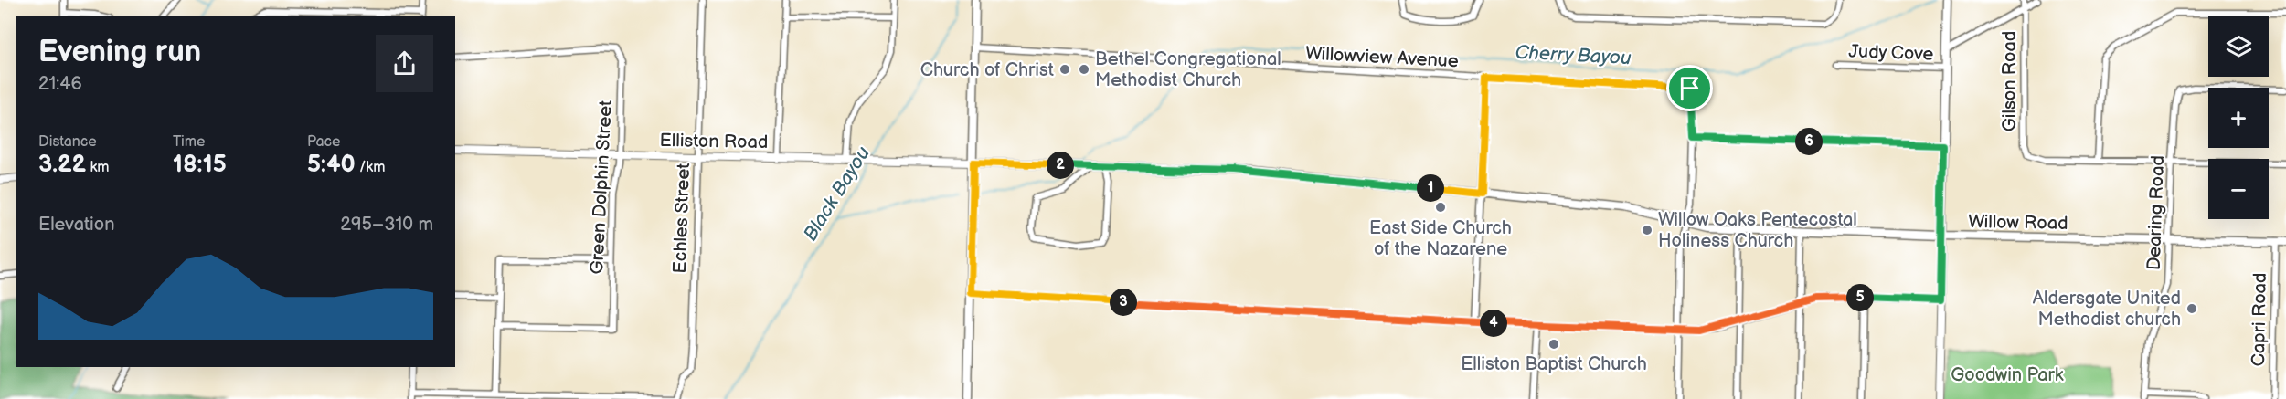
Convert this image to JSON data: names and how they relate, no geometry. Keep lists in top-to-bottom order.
{
  "streets": {
    "main road": ["Willow Road"],
    "street": [
      "Judy Cove",
      "Willowview Avenue",
      "Gilson Road",
      "Elliston Road",
      "Green Dolphin Street",
      "Dearing Road",
      "Echles Street",
      "Capri Road"
    ]
  },
  "crossings": [
    ["Elliston Road", "Green Dolphin Street"],
    ["Elliston Road", "Echles Street"],
    ["Elliston Road", "Willow Road"],
    ["Dearing Road", "Willow Road"],
    ["Willow Road", "Capri Road"]
  ],
  "water": ["Cherry Bayou", "Black Bayou"],
  "parks": ["Goodwin Park"],
  "places": [
    "Church of Christ",
    "Bethel Congregational Methodist Church",
    "East Side Church of the Nazarene",
    "Willow Oaks Pentecostal Holiness Church",
    "Aldersgate United Methodist church",
    "Elliston Baptist Church"
  ],
  "page": {
    "map_buttons": ["+", "−"],
    "heading": ["Evening run", "21:46"],
    "stats": [
      ["Distance", "3.22 km"],
      ["Time", "18:15"],
      ["Pace", "5:40 /km"]
    ],
    "pins": [
      "6",
      "2",
      "1",
      "5",
      "3",
      "4"
    ],
    "chart": ["Elevation", "295–310 m"]
  }
}
